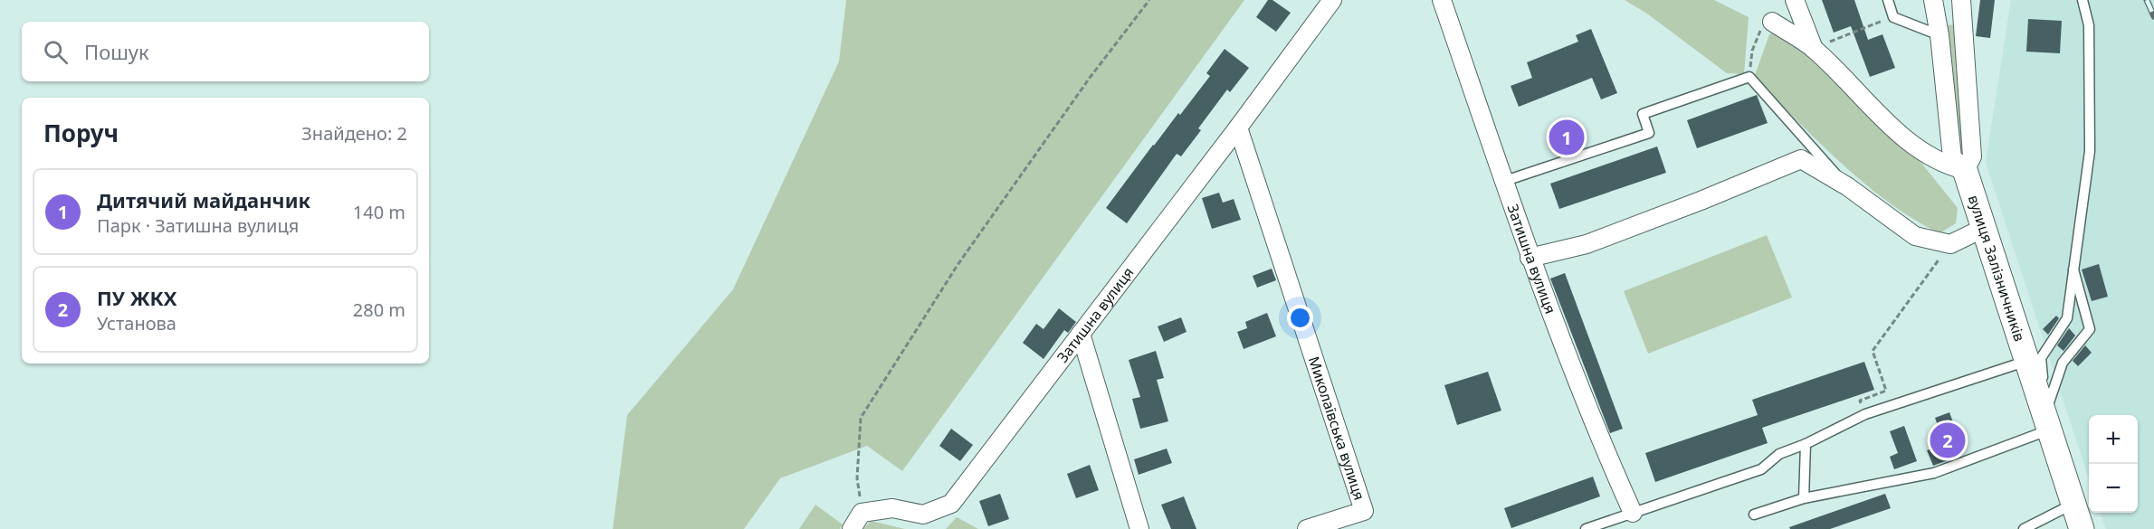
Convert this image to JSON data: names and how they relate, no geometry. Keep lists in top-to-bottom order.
{
  "streets": {
    "street": ["Затишна вулиця", "вулиця Залізничників", "Миколаївська вулиця"]
  },
  "crossings": [
    ["Затишна вулиця", "Миколаївська вулиця"]
  ],
  "page": {
    "search": "Пошук",
    "heading": ["Поруч", "Знайдено: 2"],
    "pins": ["1", "2"],
    "list": [
      {
        "mark": "1",
        "name": "Дитячий майданчик",
        "note": "Парк · Затишна вулиця",
        "value": "140 m"
      },
      {
        "mark": "2",
        "name": "ПУ ЖКХ",
        "note": "Установа",
        "value": "280 m"
      }
    ],
    "map_buttons": ["+", "−"]
  }
}
